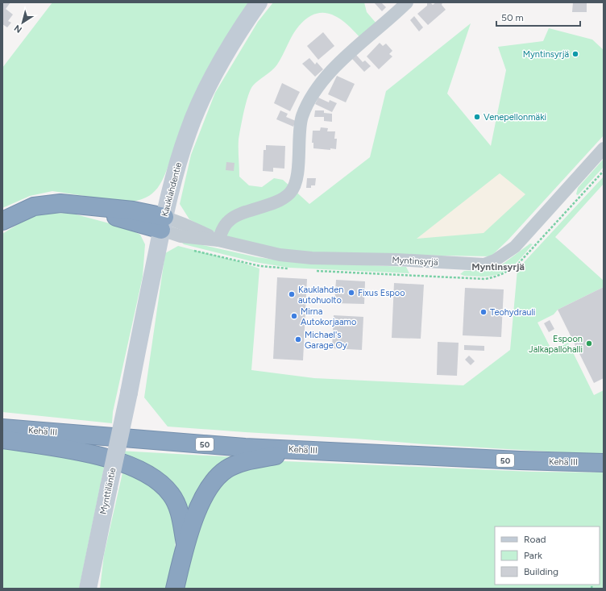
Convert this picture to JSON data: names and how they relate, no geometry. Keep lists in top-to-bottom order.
{
  "streets": {
    "highway": ["Kehä III", "50"],
    "street": ["Kauklahdentie", "Myntinsyrjä", "Mynttiläntie"]
  },
  "crossings": [
    ["Kauklahdentie", "Myntinsyrjä"],
    ["Kauklahdentie", "Mynttiläntie"]
  ],
  "districts": ["Myntinsyrjä"],
  "places": [
    "Myntinsyrjä",
    "Venepellonmäki",
    "Fixus Espoo",
    "Kauklahden autohuolto",
    "Teohydrauli",
    "Mirna Autokorjaamo",
    "Michael's Garage Oy",
    "Espoon Jalkapallohalli"
  ],
  "legend": ["Road", "Park", "Building"],
  "scale_bar": "50 m",
  "north": "bottom left"
}
